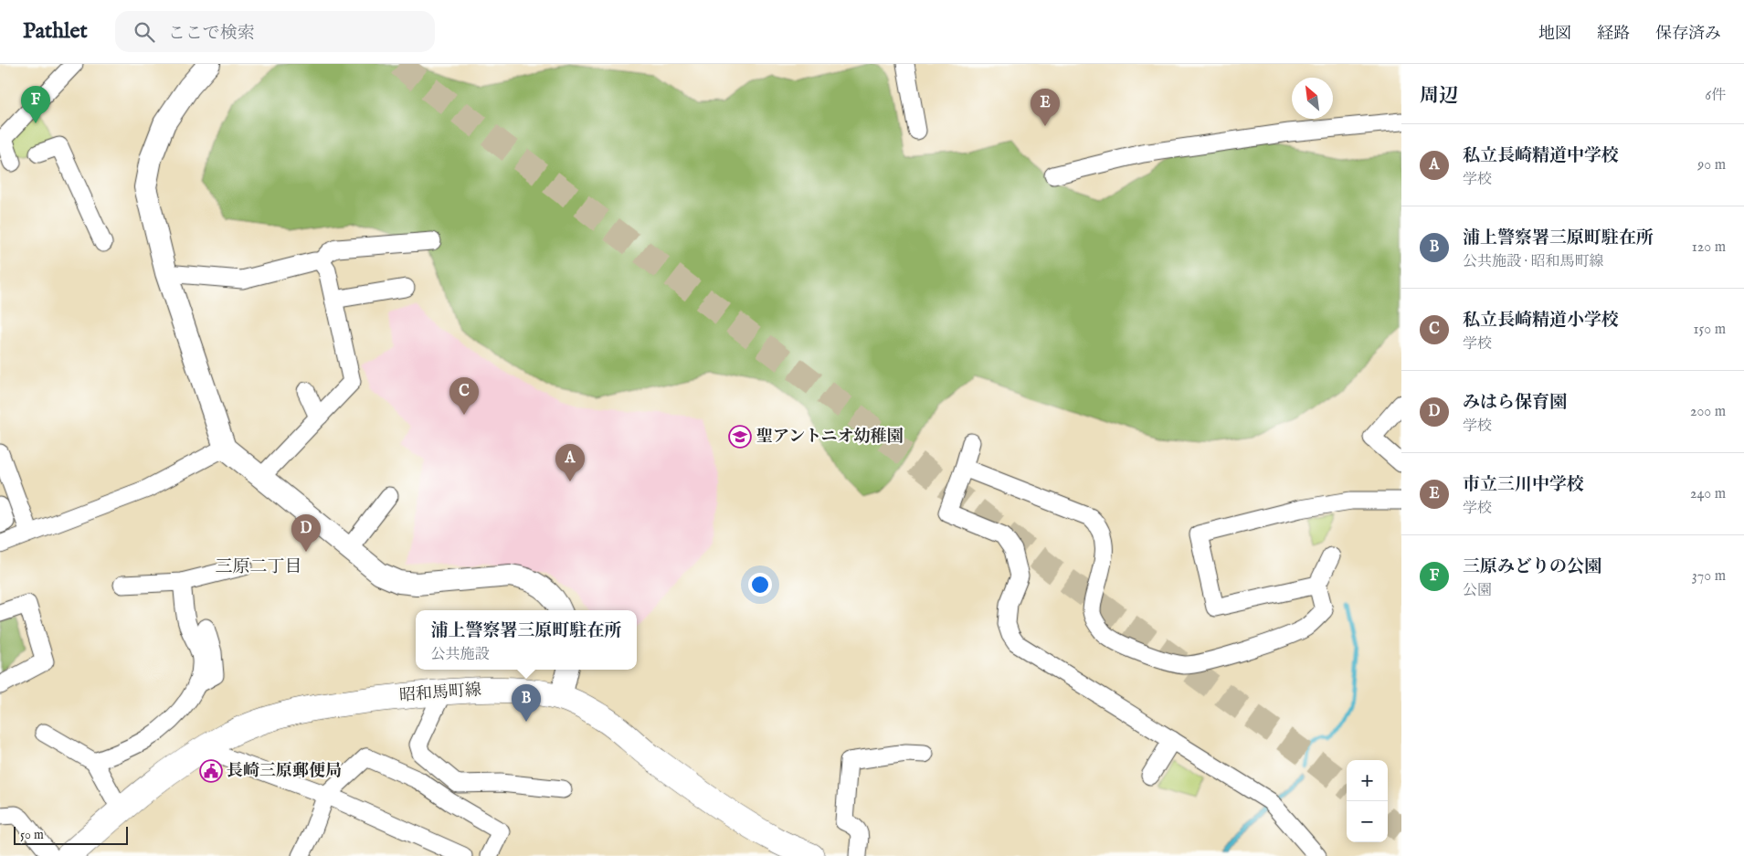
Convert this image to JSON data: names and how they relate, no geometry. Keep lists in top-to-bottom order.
{
  "streets": {
    "main road": ["昭和馬町線"]
  },
  "districts": ["三原二丁目"],
  "places": {
    "school or university": ["聖アントニオ幼稚園"],
    "public building": ["長崎三原郵便局"]
  },
  "scale_bar": "50 m",
  "north": "top left",
  "page": {
    "header": "Pathlet",
    "search": "ここで検索",
    "nav": ["地図", "経路", "保存済み"],
    "heading": ["周辺", "6件"],
    "pins": [
      "F",
      "E",
      "C",
      "A",
      "D",
      "B"
    ],
    "list": [
      {
        "mark": "A",
        "name": "私立長崎精道中学校",
        "note": "学校",
        "value": "90 m"
      },
      {
        "mark": "B",
        "name": "浦上警察署三原町駐在所",
        "note": "公共施設 · 昭和馬町線",
        "value": "120 m"
      },
      {
        "mark": "C",
        "name": "私立長崎精道小学校",
        "note": "学校",
        "value": "150 m"
      },
      {
        "mark": "D",
        "name": "みはら保育園",
        "note": "学校",
        "value": "200 m"
      },
      {
        "mark": "E",
        "name": "市立三川中学校",
        "note": "学校",
        "value": "240 m"
      },
      {
        "mark": "F",
        "name": "三原みどりの公園",
        "note": "公園",
        "value": "370 m"
      }
    ],
    "popup": ["浦上警察署三原町駐在所", "公共施設"],
    "map_buttons": ["+", "−"],
    "scale": "50 m"
  }
}
